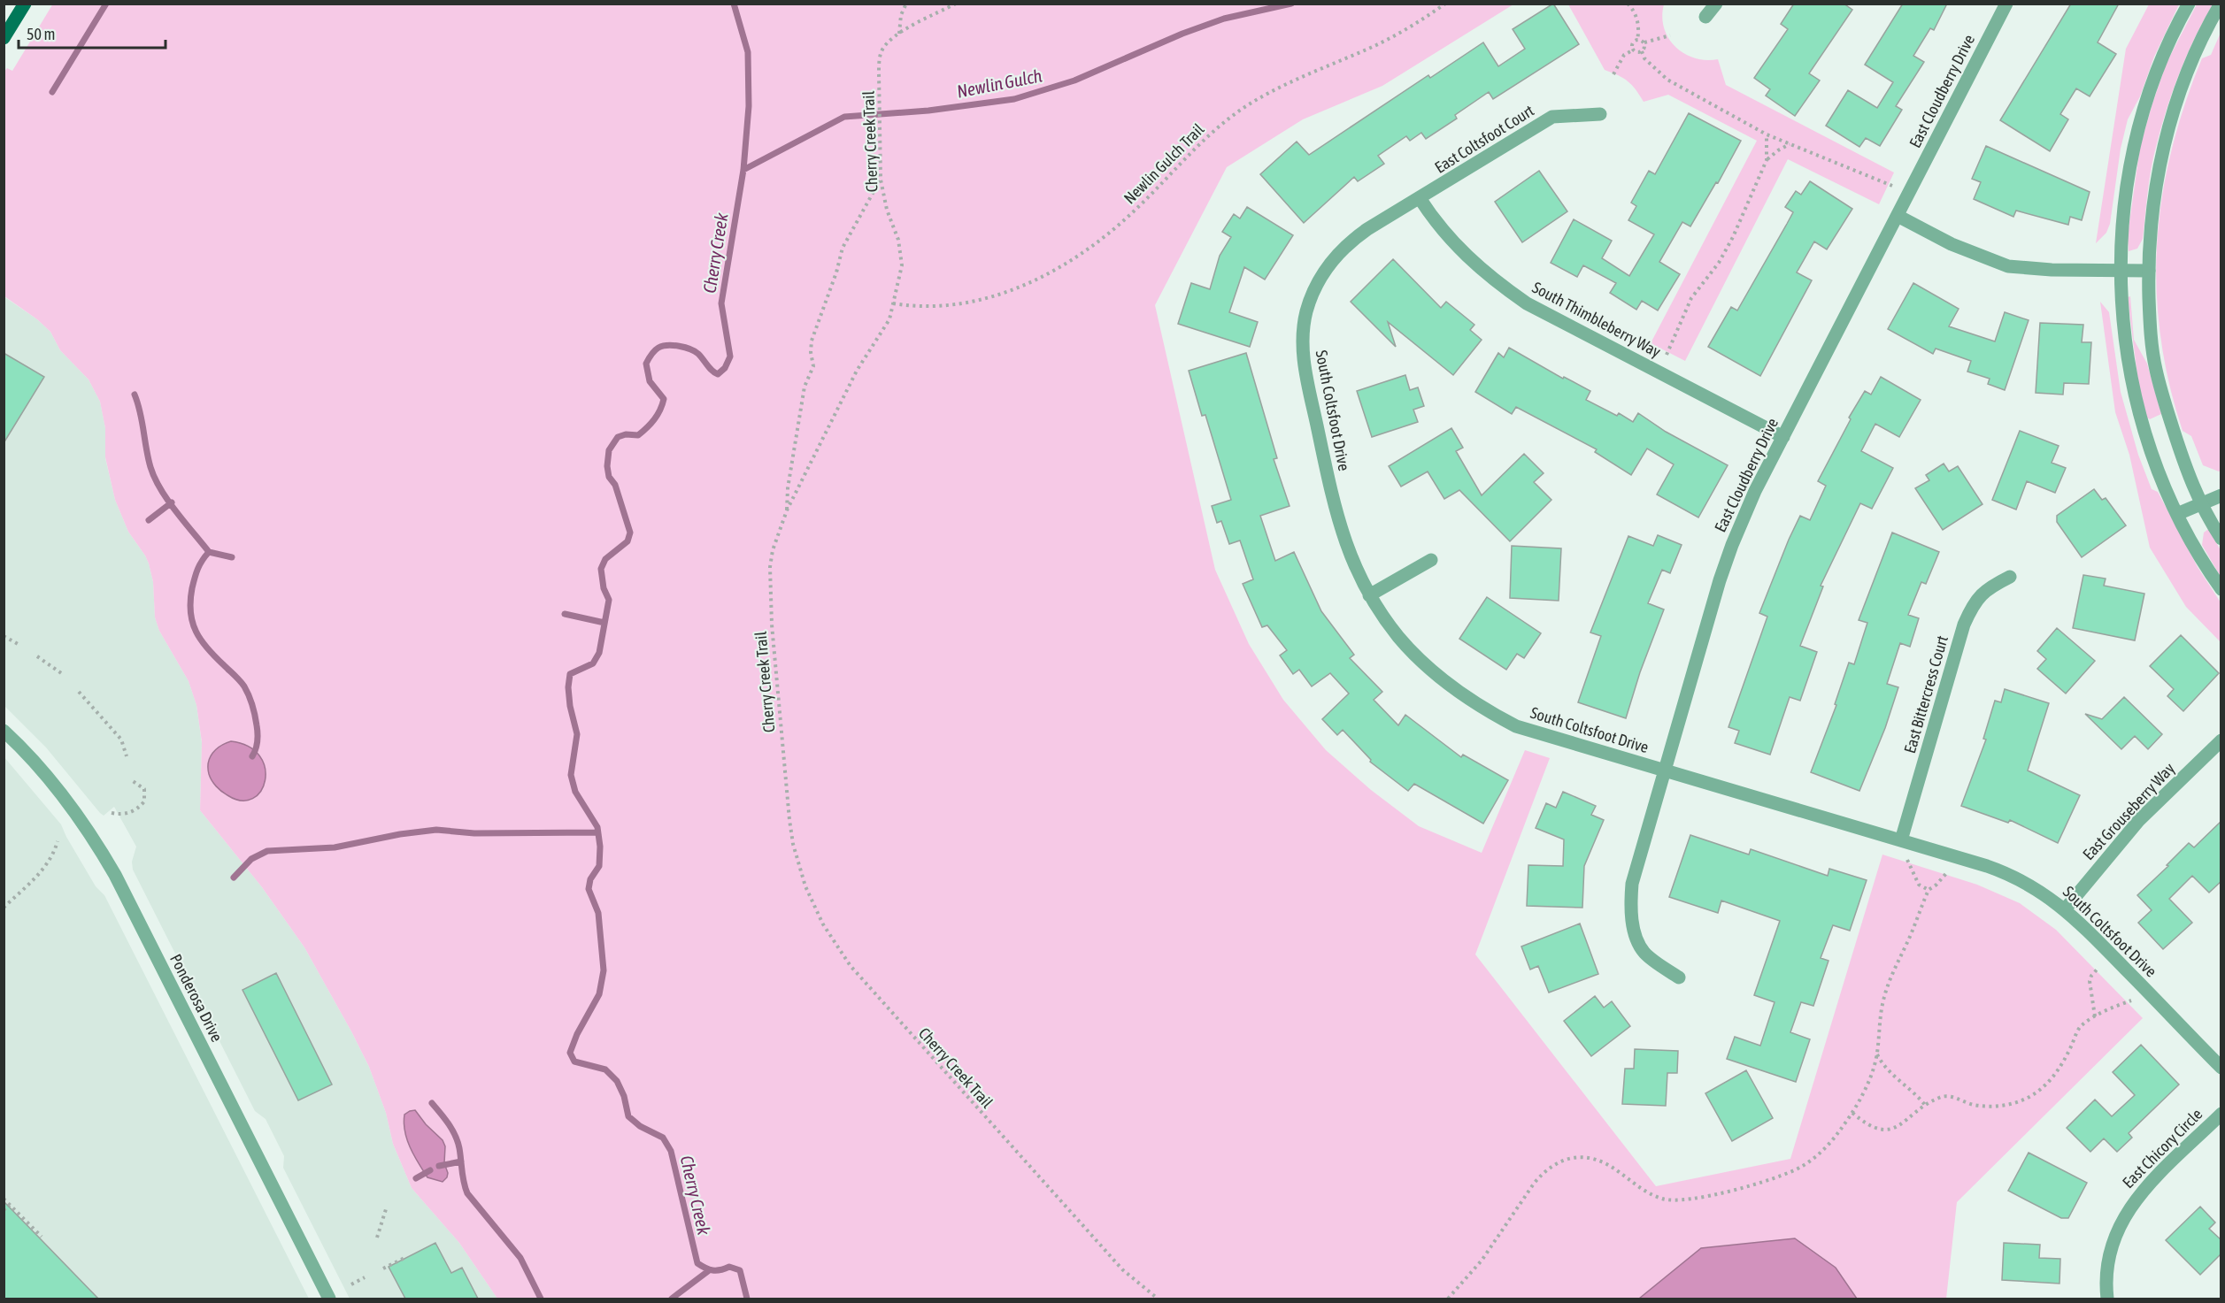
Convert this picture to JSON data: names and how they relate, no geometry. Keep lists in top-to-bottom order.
{
  "streets": {
    "street": [
      "East Cloudberry Drive",
      "East Coltsfoot Court",
      "South Thimbleberry Way",
      "South Coltsfoot Drive",
      "East Bittercress Court",
      "East Grouseberry Way",
      "Ponderosa Drive",
      "East Chicory Circle"
    ],
    "path": ["Cherry Creek Trail", "Newlin Gulch Trail"]
  },
  "crossings": [
    ["East Cloudberry Drive", "South Thimbleberry Way"],
    ["East Cloudberry Drive", "South Coltsfoot Drive"],
    ["East Coltsfoot Court", "South Thimbleberry Way"],
    ["East Coltsfoot Court", "South Coltsfoot Drive"],
    ["Cherry Creek Trail", "Newlin Gulch Trail"],
    ["South Thimbleberry Way", "South Coltsfoot Drive"],
    ["South Coltsfoot Drive", "East Bittercress Court"],
    ["South Coltsfoot Drive", "East Grouseberry Way"]
  ],
  "water": ["Newlin Gulch", "Cherry Creek"],
  "scale_bar": "50 m"
}
